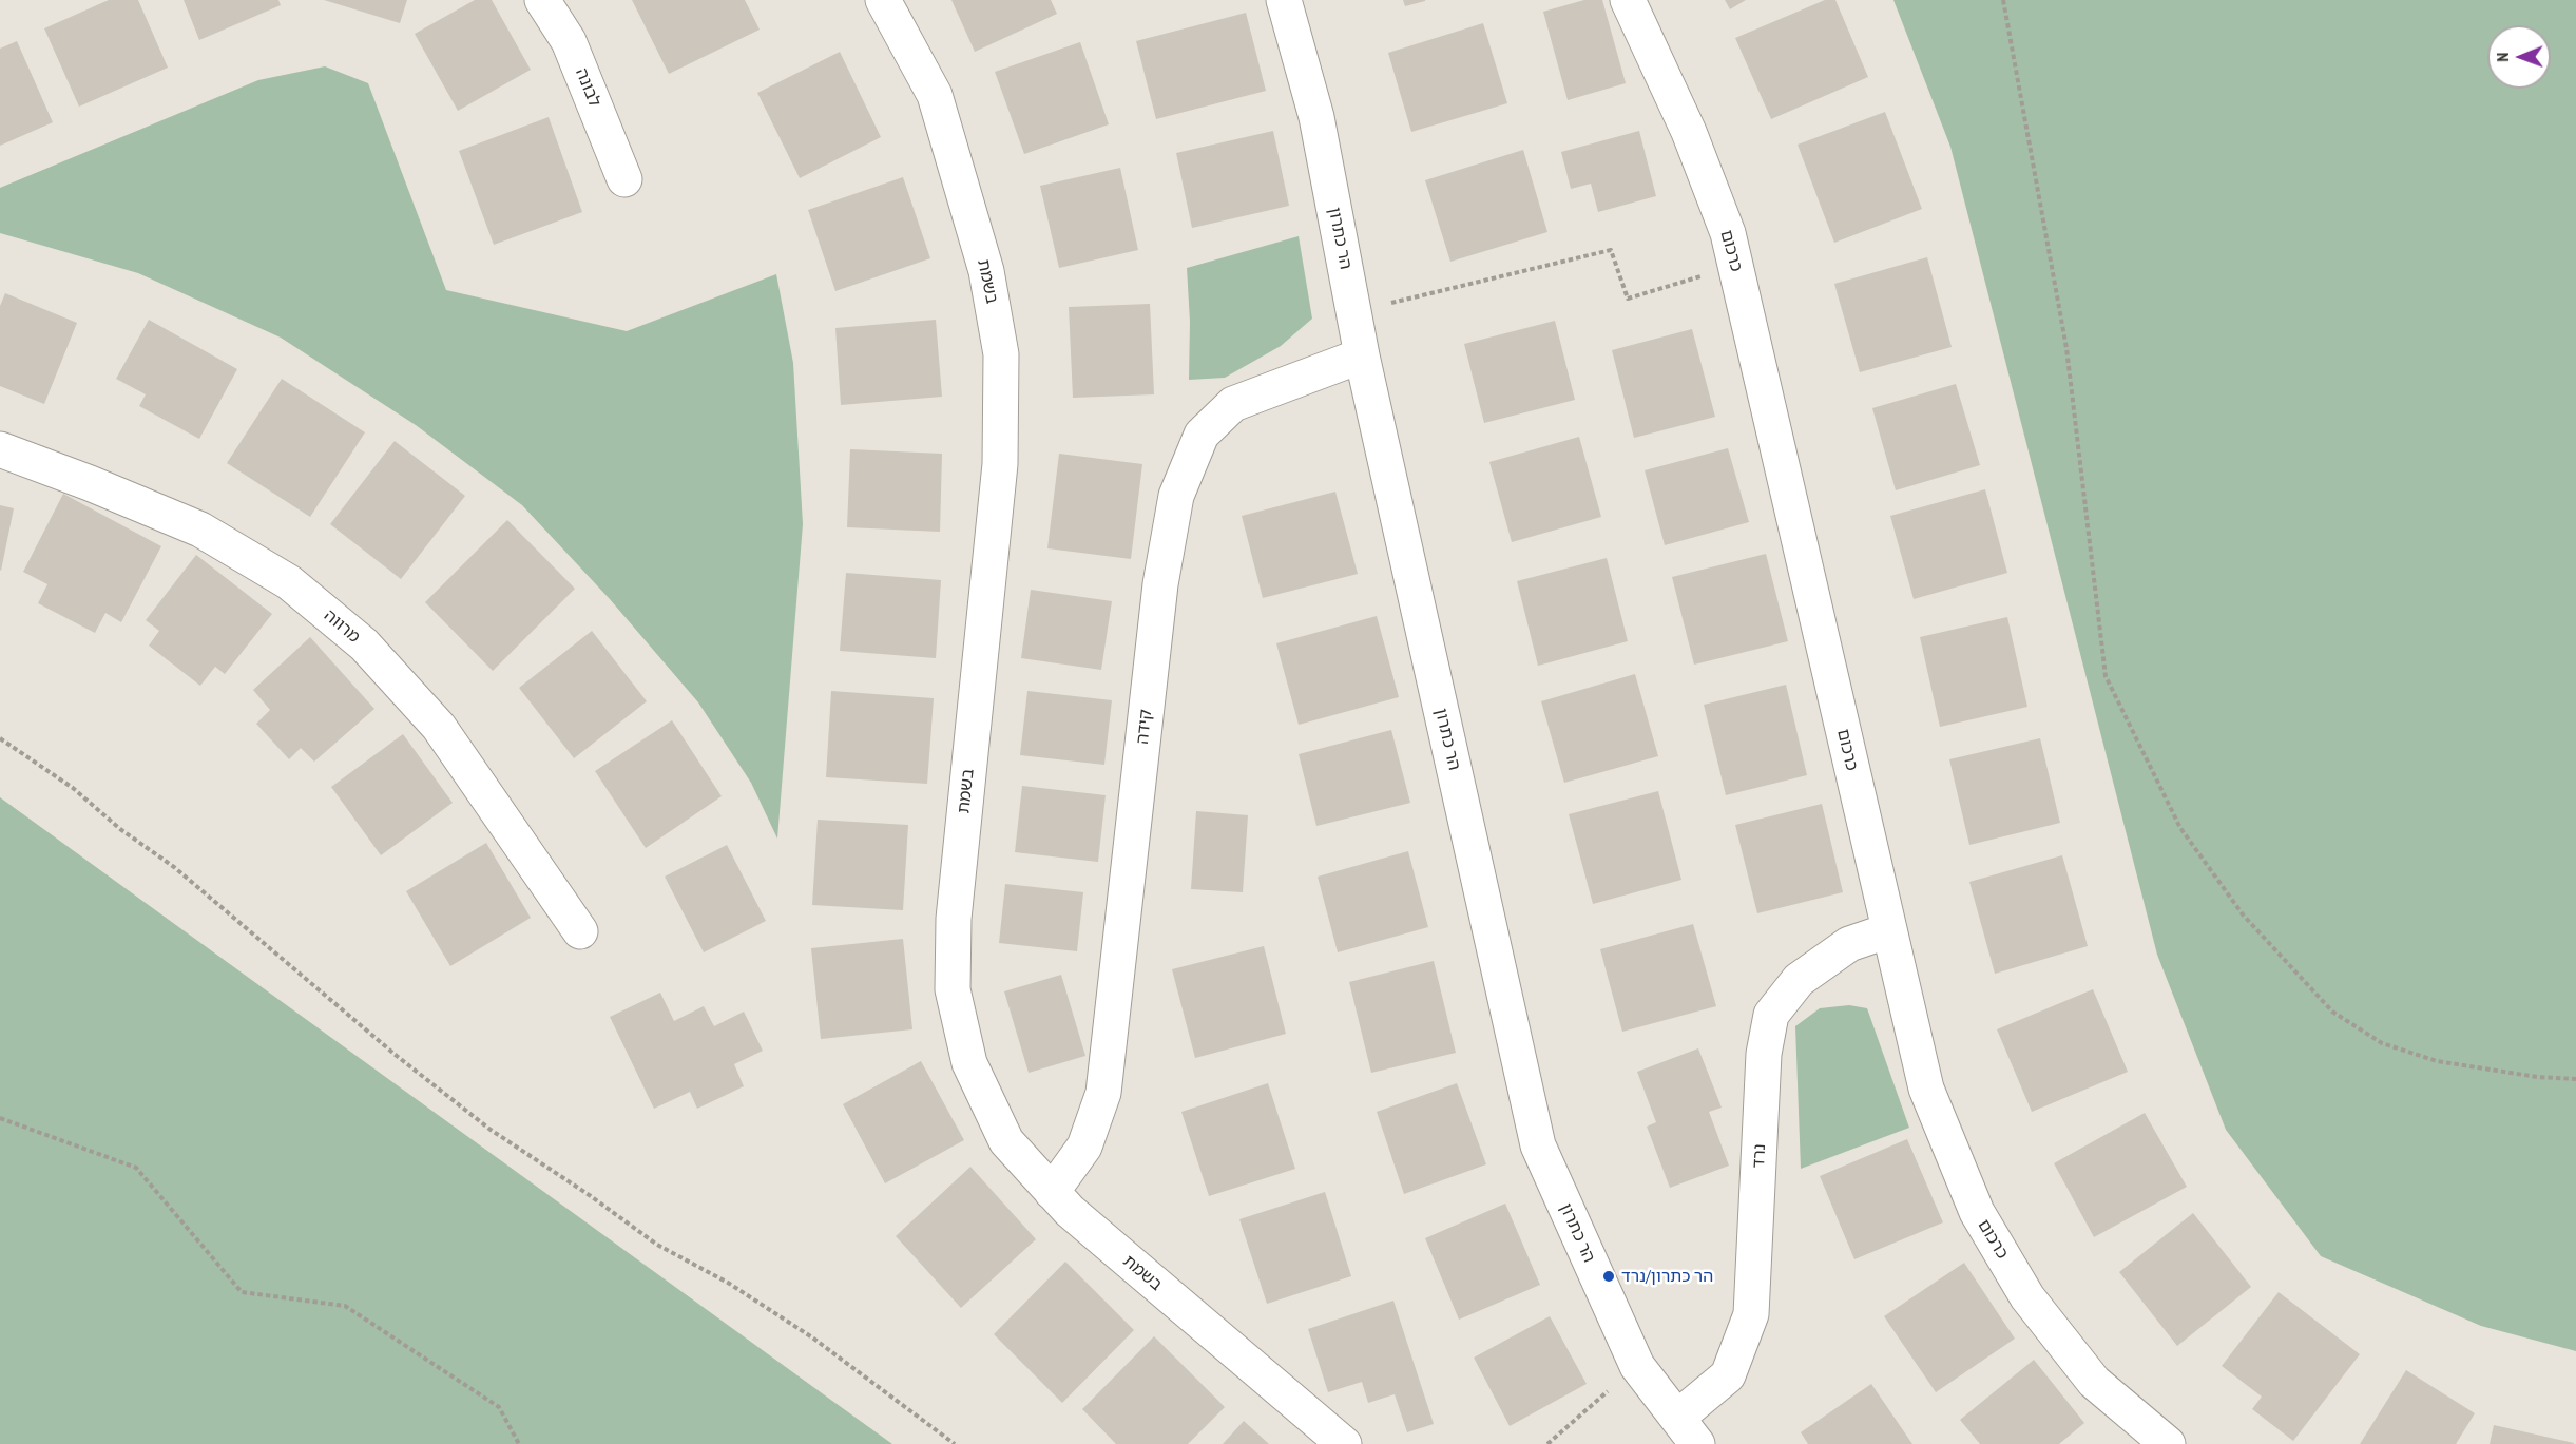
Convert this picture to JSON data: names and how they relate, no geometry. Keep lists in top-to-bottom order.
{
  "streets": {
    "street": [
      "לבונה",
      "הר כתרון",
      "כרכום",
      "בשמת",
      "מרווה",
      "קידה",
      "נרד"
    ]
  },
  "crossings": [
    ["הר כתרון", "קידה"],
    ["הר כתרון", "נרד"],
    ["כרכום", "נרד"],
    ["בשמת", "קידה"]
  ],
  "places": ["הר כתרון/נרד"],
  "north": "left"
}
